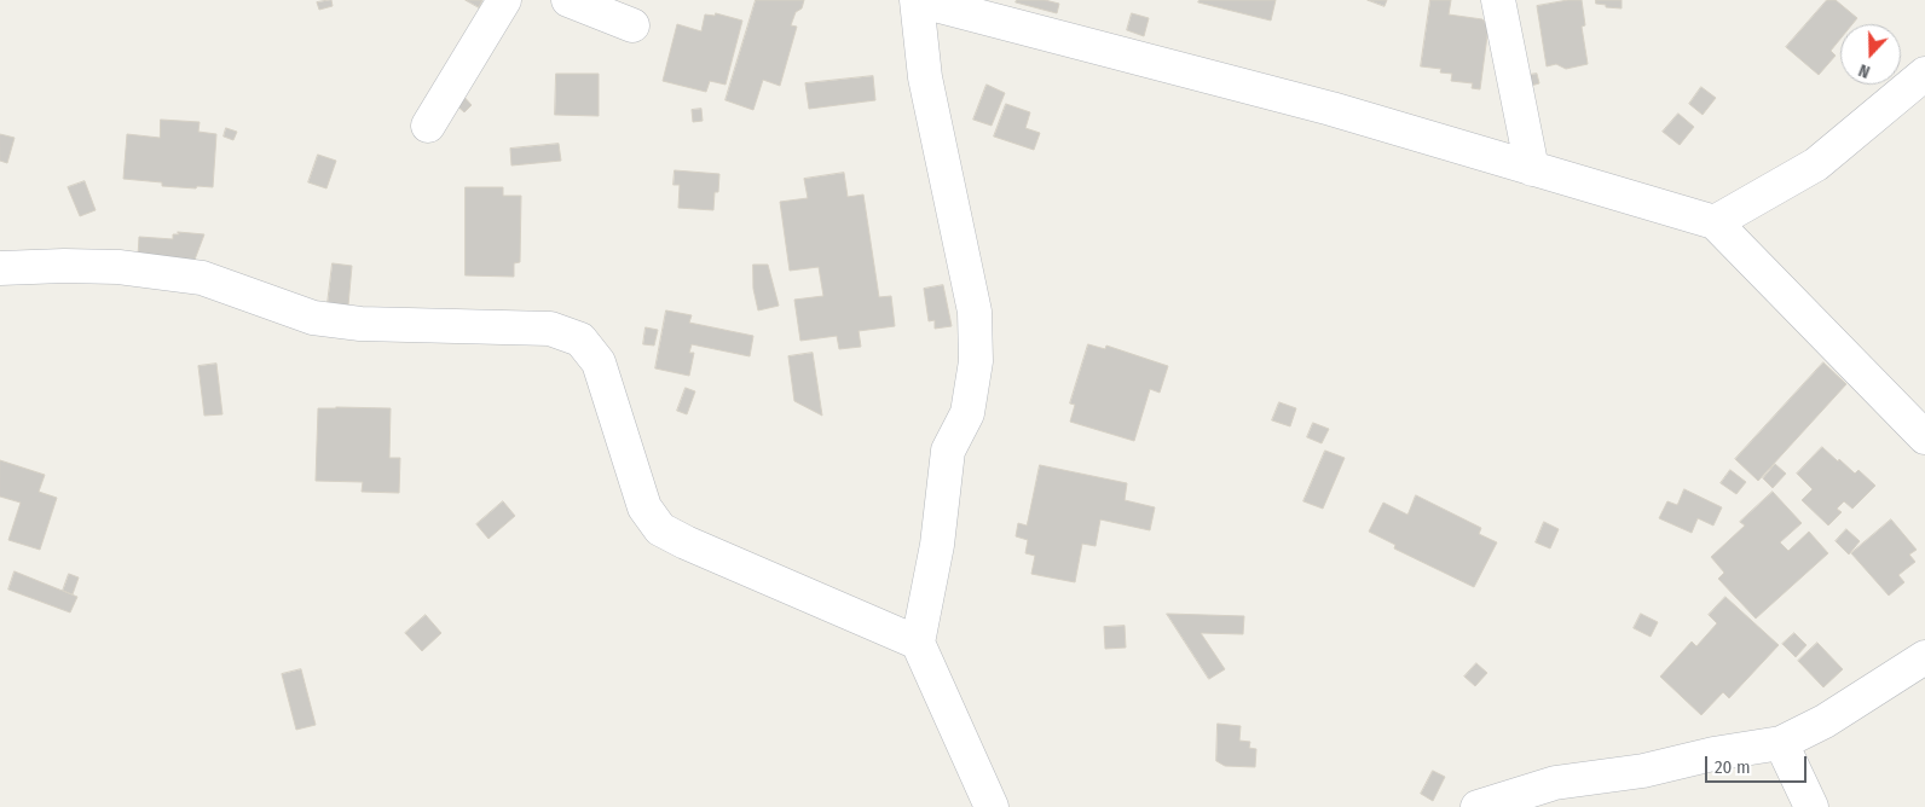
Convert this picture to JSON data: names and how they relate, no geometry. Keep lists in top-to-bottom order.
{
  "scale_bar": "20 m",
  "north": "bottom"
}
